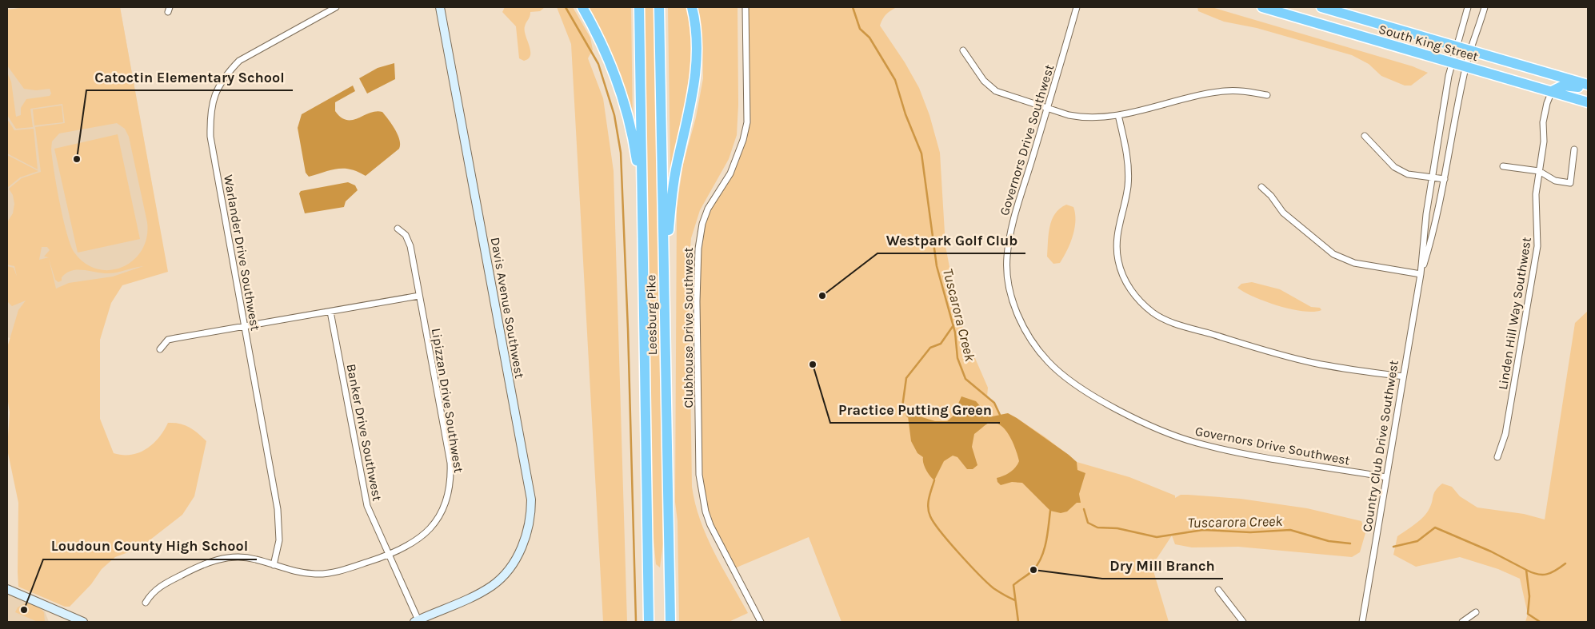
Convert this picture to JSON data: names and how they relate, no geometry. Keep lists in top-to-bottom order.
{
  "streets": {
    "highway": ["South King Street", "Leesburg Pike"],
    "street": [
      "Governors Drive Southwest",
      "Warlander Drive Southwest",
      "Davis Avenue Southwest",
      "Linden Hill Way Southwest",
      "Clubhouse Drive Southwest",
      "Lipizzan Drive Southwest",
      "Banker Drive Southwest",
      "Country Club Drive Southwest"
    ]
  },
  "crossings": [
    ["South King Street", "Linden Hill Way Southwest"],
    ["South King Street", "Country Club Drive Southwest"],
    ["Governors Drive Southwest", "Country Club Drive Southwest"],
    ["Warlander Drive Southwest", "Lipizzan Drive Southwest"],
    ["Davis Avenue Southwest", "Banker Drive Southwest"],
    ["Lipizzan Drive Southwest", "Banker Drive Southwest"]
  ],
  "water": ["Tuscarora Creek"],
  "places": [
    "Catoctin Elementary School",
    "Westpark Golf Club",
    "Practice Putting Green",
    "Dry Mill Branch",
    "Loudoun County High School"
  ]
}
